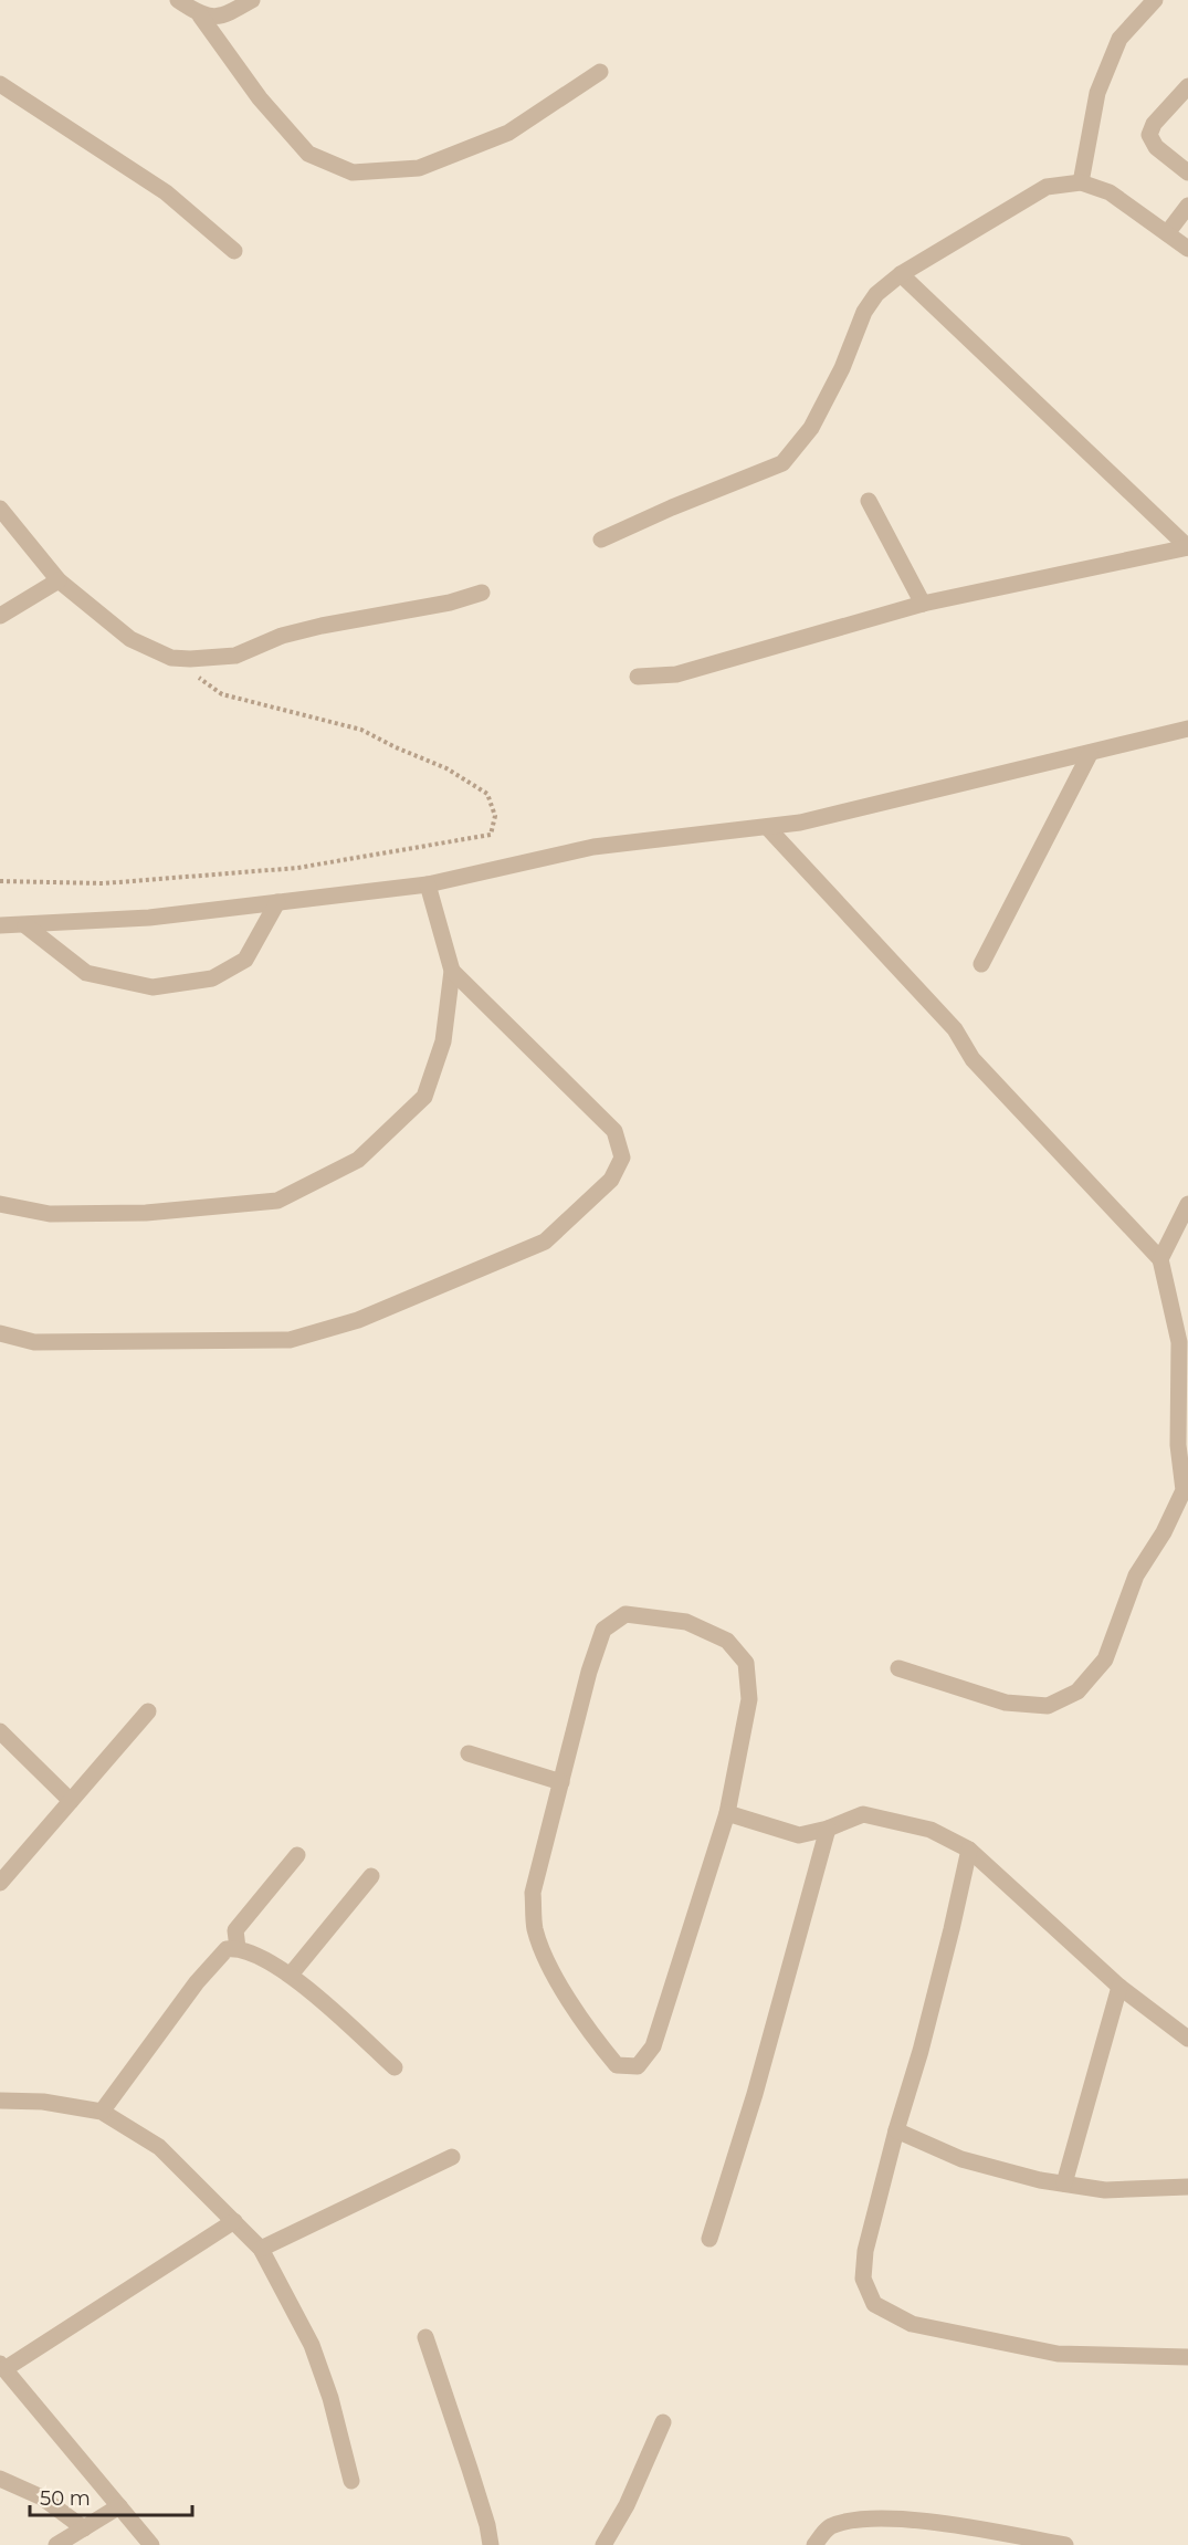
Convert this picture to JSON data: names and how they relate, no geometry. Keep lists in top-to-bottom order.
{
  "scale_bar": "50 m"
}
